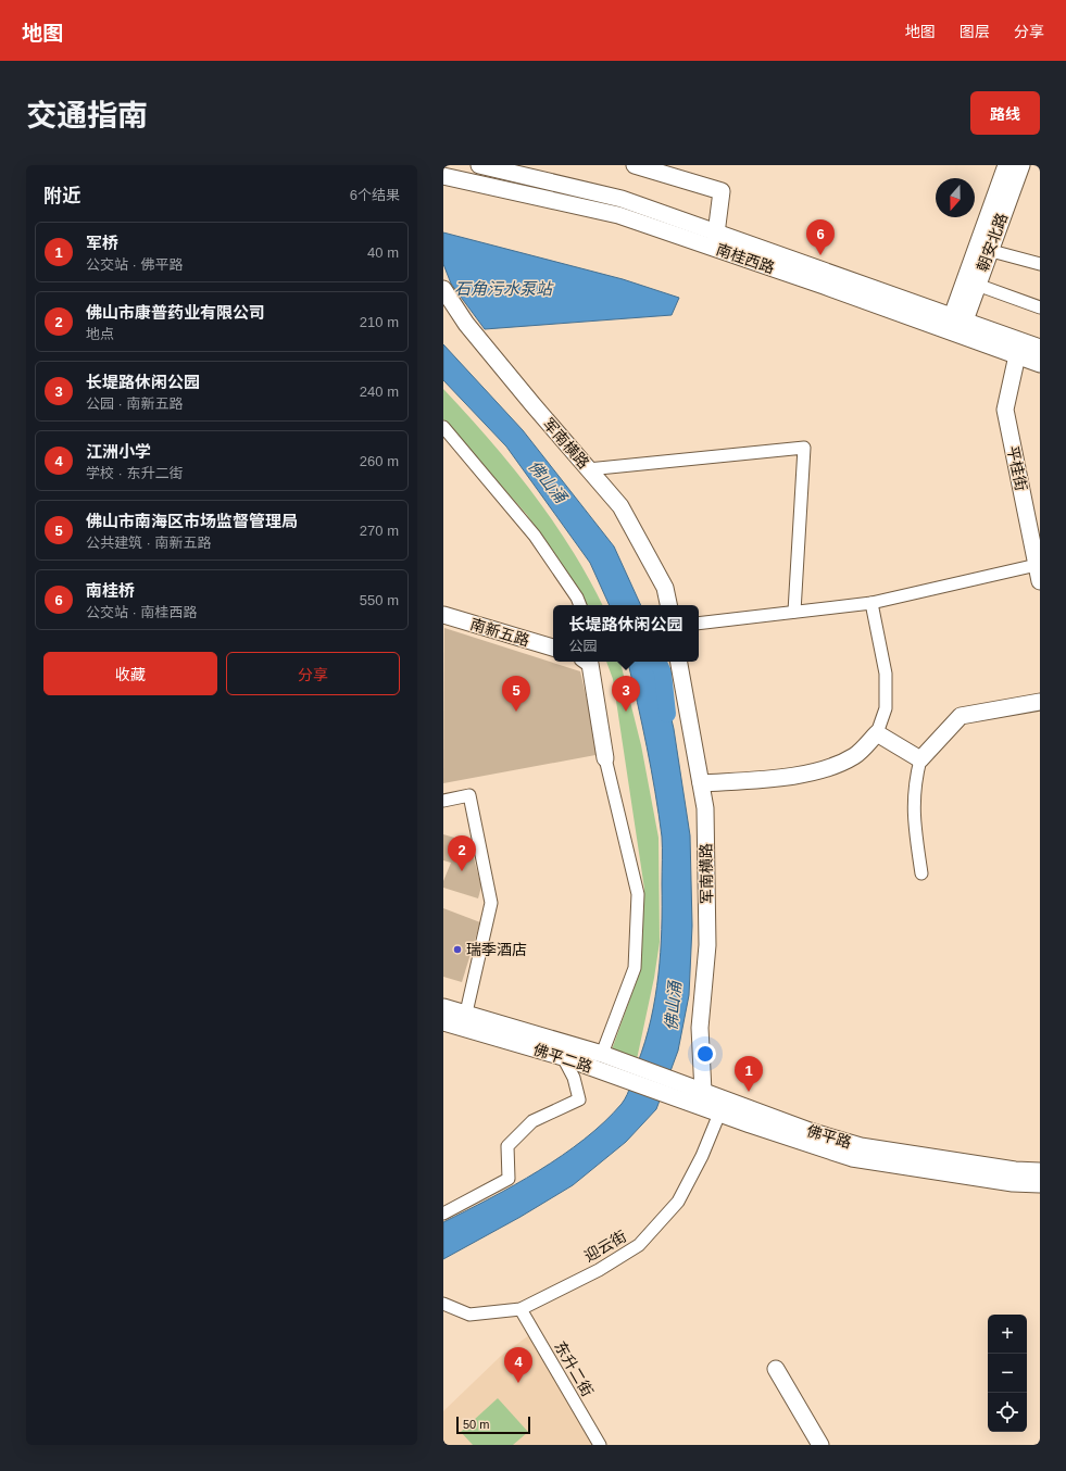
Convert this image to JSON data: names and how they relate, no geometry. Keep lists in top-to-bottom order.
{
  "streets": {
    "main road": [
      "朝安北路",
      "南桂西路",
      "军南横路",
      "平桂街",
      "南新五路",
      "佛平二路",
      "佛平路"
    ],
    "street": ["迎云街", "东升二街"]
  },
  "crossings": [
    ["朝安北路", "南桂西路"],
    ["南桂西路", "平桂街"],
    ["军南横路", "佛平路"],
    ["佛平二路", "佛平路"],
    ["佛平路", "迎云街"],
    ["迎云街", "东升二街"]
  ],
  "water": ["石角污水泵站", "佛山涌"],
  "places": ["瑞季酒店"],
  "scale_bar": "50 m",
  "north": "bottom",
  "page": {
    "header": "地图",
    "nav": ["地图", "图层", "分享"],
    "title": "交通指南",
    "buttons": [
      "路线",
      ["收藏", "分享"]
    ],
    "heading": ["附近", "6个结果"],
    "pins": [
      "6",
      "3",
      "5",
      "2",
      "1",
      "4"
    ],
    "list": [
      {
        "mark": "1",
        "name": "军桥",
        "note": "公交站 · 佛平路",
        "value": "40 m"
      },
      {
        "mark": "2",
        "name": "佛山市康普药业有限公司",
        "note": "地点",
        "value": "210 m"
      },
      {
        "mark": "3",
        "name": "长堤路休闲公园",
        "note": "公园 · 南新五路",
        "value": "240 m"
      },
      {
        "mark": "4",
        "name": "江洲小学",
        "note": "学校 · 东升二街",
        "value": "260 m"
      },
      {
        "mark": "5",
        "name": "佛山市南海区市场监督管理局",
        "note": "公共建筑 · 南新五路",
        "value": "270 m"
      },
      {
        "mark": "6",
        "name": "南桂桥",
        "note": "公交站 · 南桂西路",
        "value": "550 m"
      }
    ],
    "popup": ["长堤路休闲公园", "公园"],
    "map_buttons": ["+", "−"],
    "scale": "50 m"
  }
}
